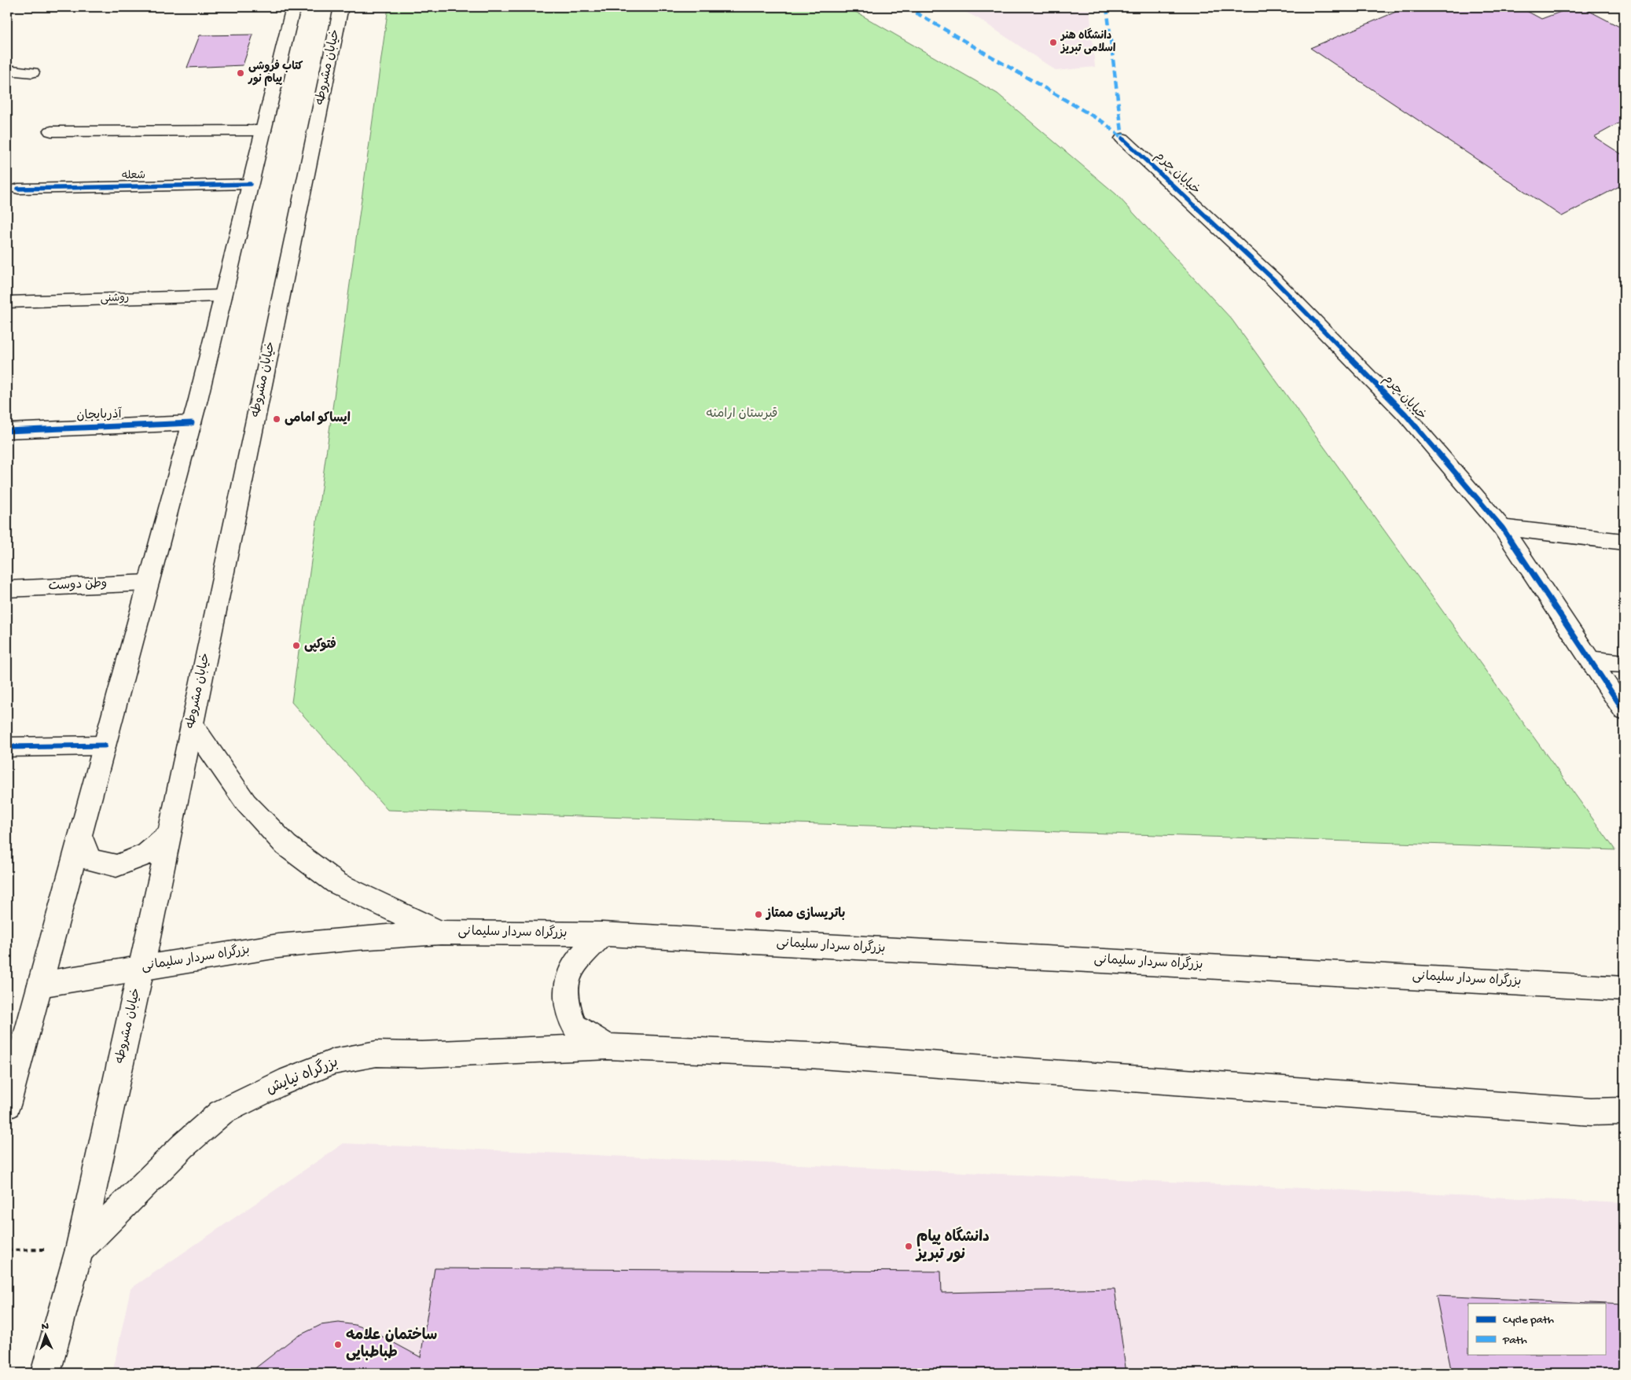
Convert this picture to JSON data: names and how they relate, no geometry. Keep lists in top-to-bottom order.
{
  "streets": {
    "main road": [
      "خیابان مشروطه",
      "خیابان چرم",
      "شعله",
      "روشنی",
      "آذربایجان",
      "وطن دوست",
      "بزرگراه سردار سلیمانی",
      "بزرگراه نیایش"
    ]
  },
  "crossings": [
    ["خیابان مشروطه", "بزرگراه سردار سلیمانی"],
    ["خیابان مشروطه", "بزرگراه نیایش"]
  ],
  "parks": ["قبرستان ارامنه"],
  "places": [
    "دانشگاه هنر اسلامی تبریز",
    "کتاب فروشی پیام نور",
    "ایساکو امامی",
    "فتوکپی",
    "باتریسازی ممتاز",
    "دانشگاه پیام نور تبریز",
    "ساختمان علامه طباطبایی"
  ],
  "legend": ["Cycle path", "Path"],
  "north": "top"
}
